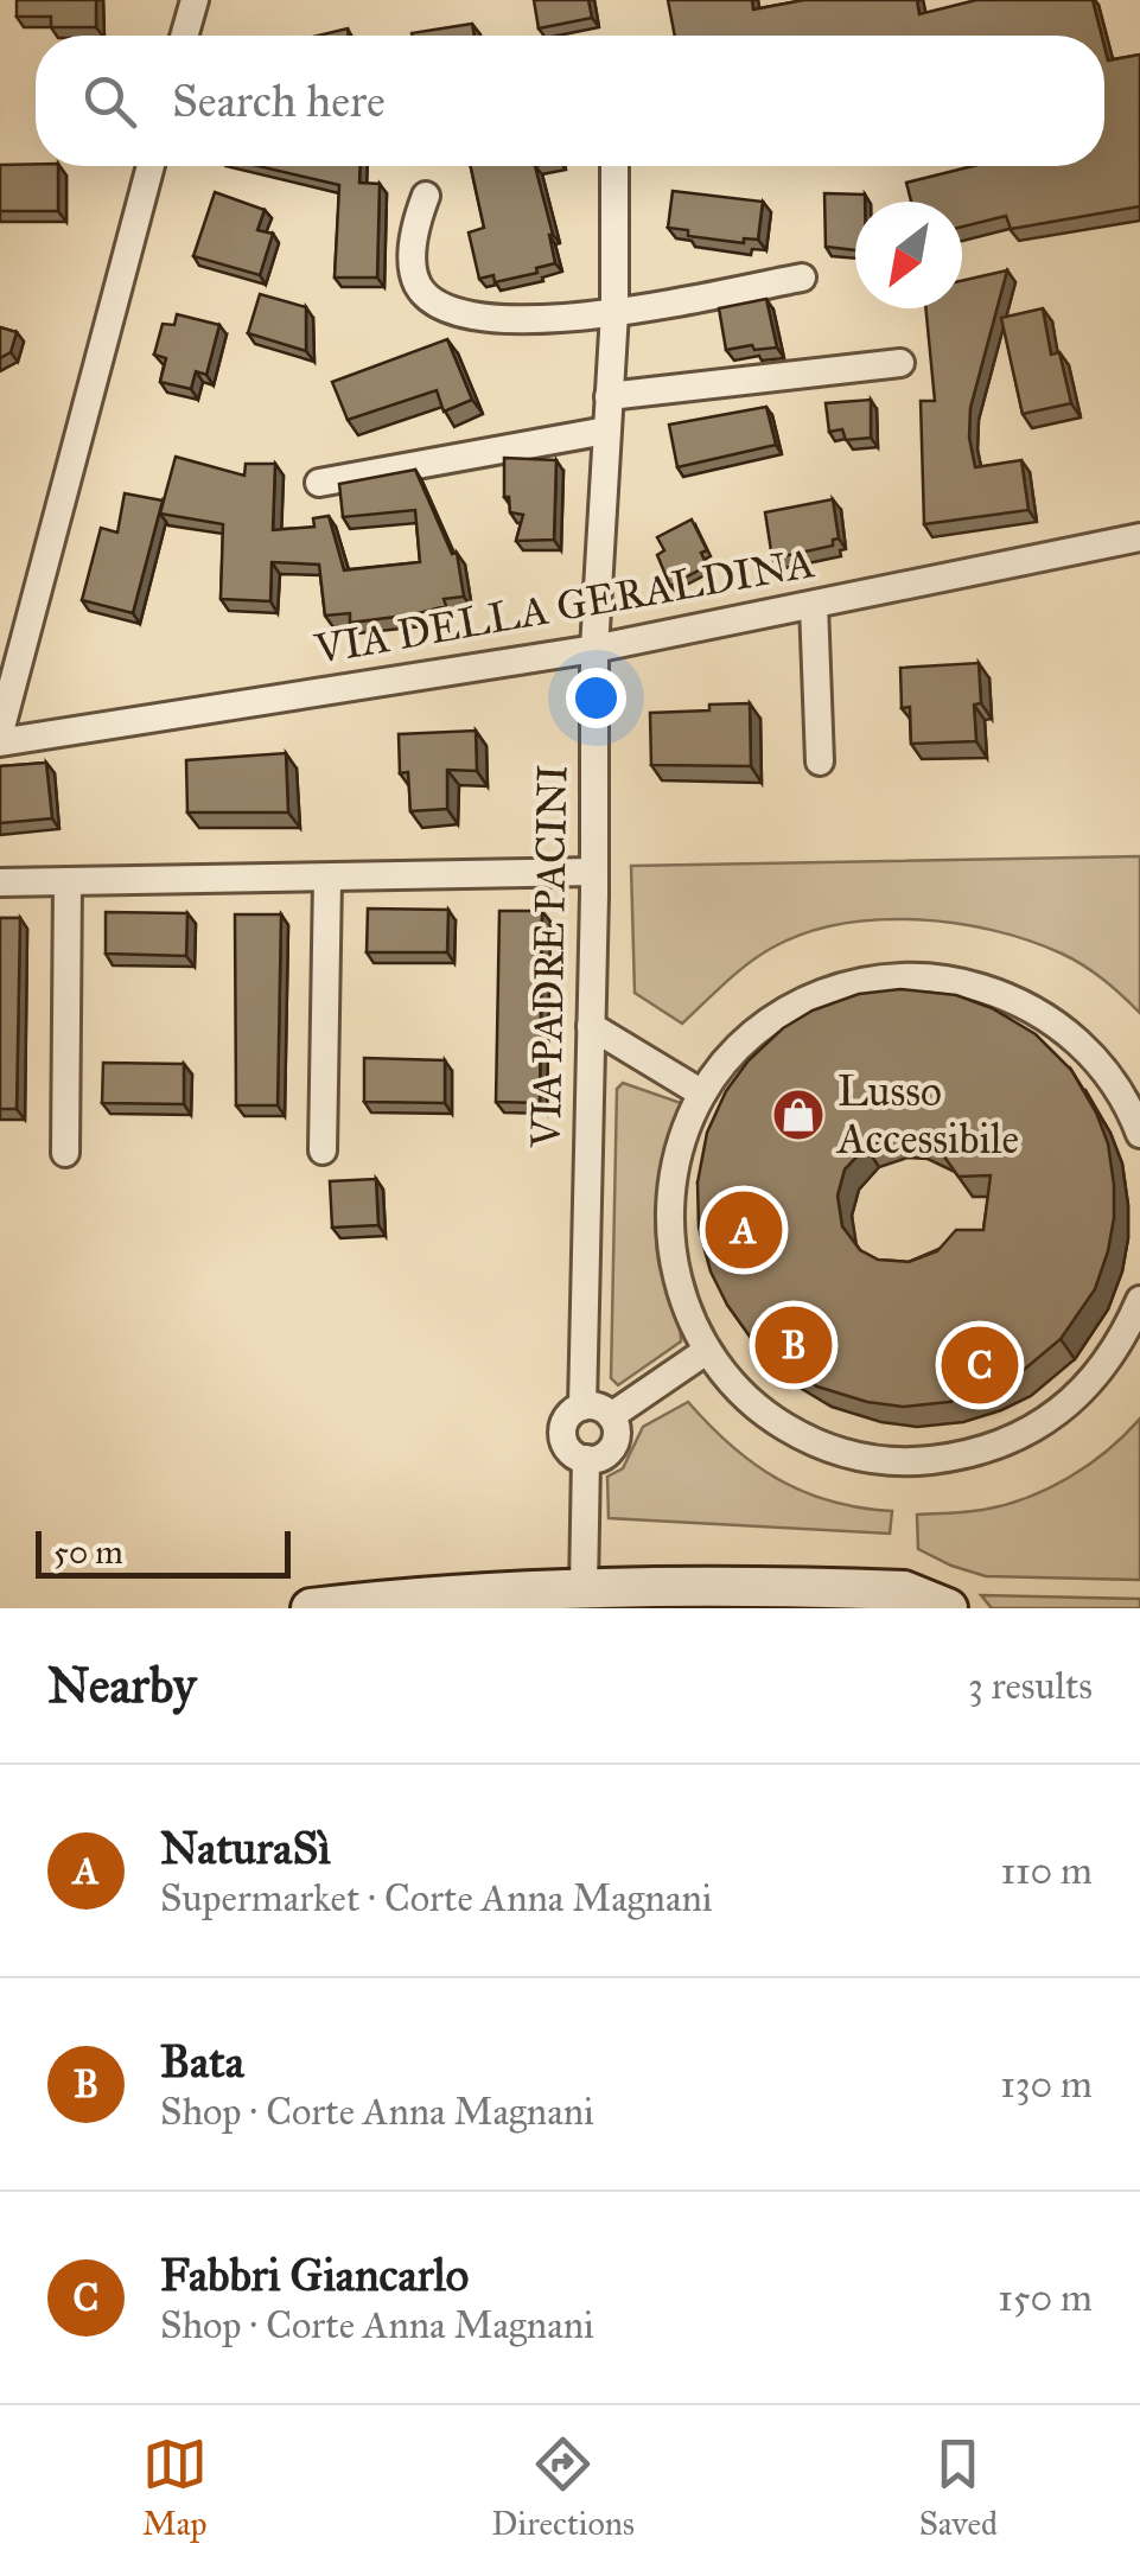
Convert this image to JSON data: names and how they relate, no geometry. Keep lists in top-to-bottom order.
{
  "streets": {
    "street": ["VIA DELLA GERALDINA", "VIA PADRE PACINI"]
  },
  "crossings": [
    ["VIA DELLA GERALDINA", "VIA PADRE PACINI"]
  ],
  "places": {
    "shop": ["Lusso Accessibile"]
  },
  "scale_bar": "50 m",
  "north": "bottom left",
  "page": {
    "search": "Search here",
    "pins": ["A", "B", "C"],
    "scale": "50 m",
    "heading": ["Nearby", "3 results"],
    "list": [
      {
        "mark": "A",
        "name": "NaturaSì",
        "note": "Supermarket · Corte Anna Magnani",
        "value": "110 m"
      },
      {
        "mark": "B",
        "name": "Bata",
        "note": "Shop · Corte Anna Magnani",
        "value": "130 m"
      },
      {
        "mark": "C",
        "name": "Fabbri Giancarlo",
        "note": "Shop · Corte Anna Magnani",
        "value": "150 m"
      }
    ],
    "nav": ["Map", "Directions", "Saved"]
  }
}
